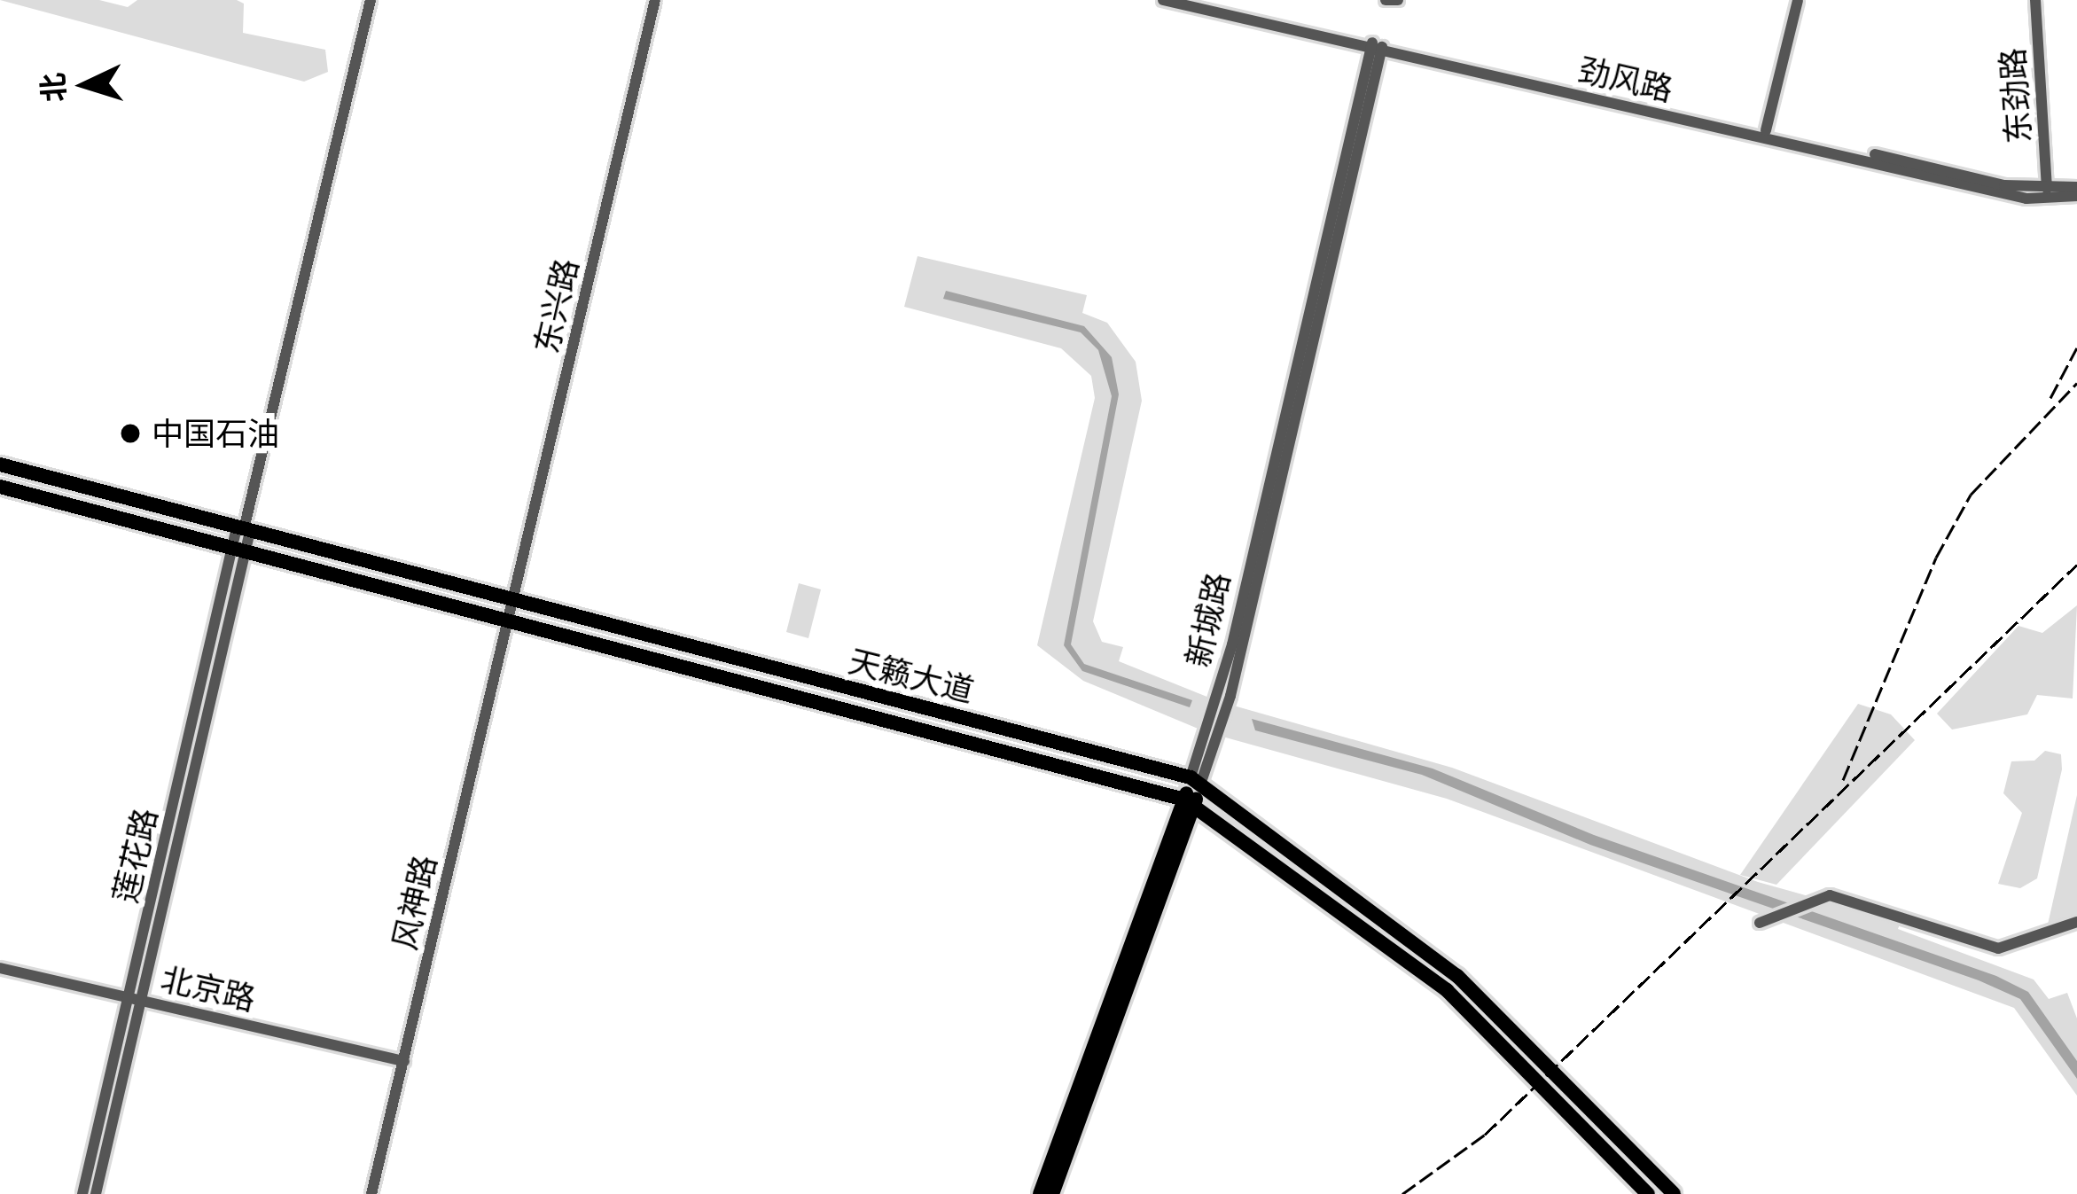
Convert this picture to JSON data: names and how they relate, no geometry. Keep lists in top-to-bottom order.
{
  "streets": {
    "main road": ["新城路", "天籁大道"],
    "street": [
      "劲风路",
      "东劲路",
      "东兴路",
      "莲花路",
      "风神路",
      "北京路"
    ]
  },
  "crossings": [
    ["劲风路", "东劲路"],
    ["劲风路", "新城路"],
    ["东兴路", "天籁大道"],
    ["东兴路", "风神路"],
    ["新城路", "天籁大道"],
    ["天籁大道", "莲花路"],
    ["天籁大道", "风神路"],
    ["莲花路", "北京路"],
    ["风神路", "北京路"]
  ],
  "places": ["中国石油"],
  "north": "left"
}
